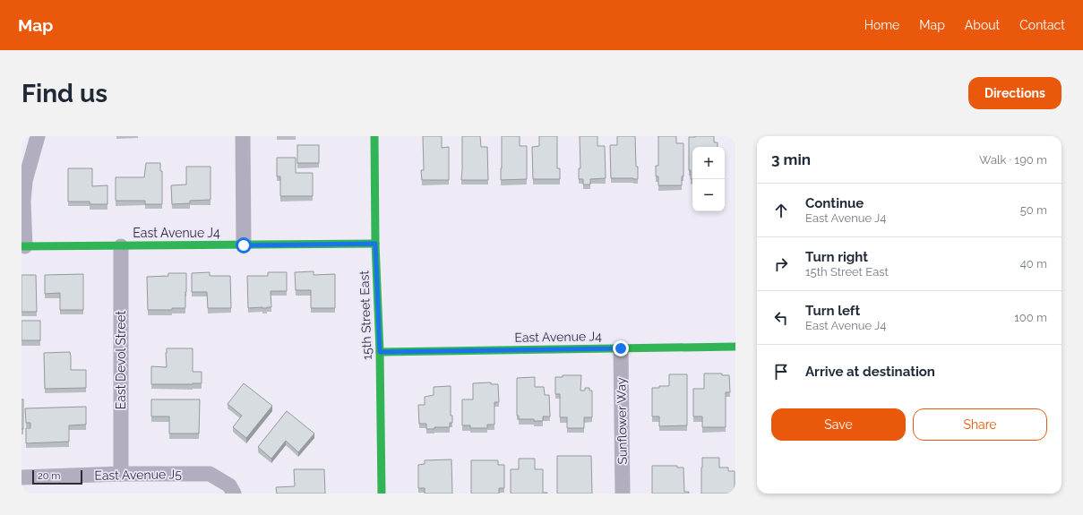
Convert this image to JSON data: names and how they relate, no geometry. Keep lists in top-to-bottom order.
{
  "streets": {
    "street": [
      "East Avenue J4",
      "15th Street East",
      "East Devol Street",
      "Sunflower Way",
      "East Avenue J5"
    ]
  },
  "crossings": [
    ["East Avenue J4", "15th Street East"],
    ["East Avenue J4", "East Devol Street"],
    ["East Avenue J4", "Sunflower Way"],
    ["East Devol Street", "East Avenue J5"]
  ],
  "scale_bar": "20 m",
  "page": {
    "header": "Map",
    "nav": [
      "Home",
      "Map",
      "About",
      "Contact"
    ],
    "buttons": [
      "Directions",
      ["Save", "Share"]
    ],
    "title": "Find us",
    "heading": ["3 min", "Walk · 190 m"],
    "map_buttons": ["+", "−"],
    "list": [
      ["Continue", "East Avenue J4", "50 m"],
      ["Turn right", "15th Street East", "40 m"],
      ["Turn left", "East Avenue J4", "100 m"],
      "Arrive at destination"
    ],
    "scale": "20 m"
  }
}
